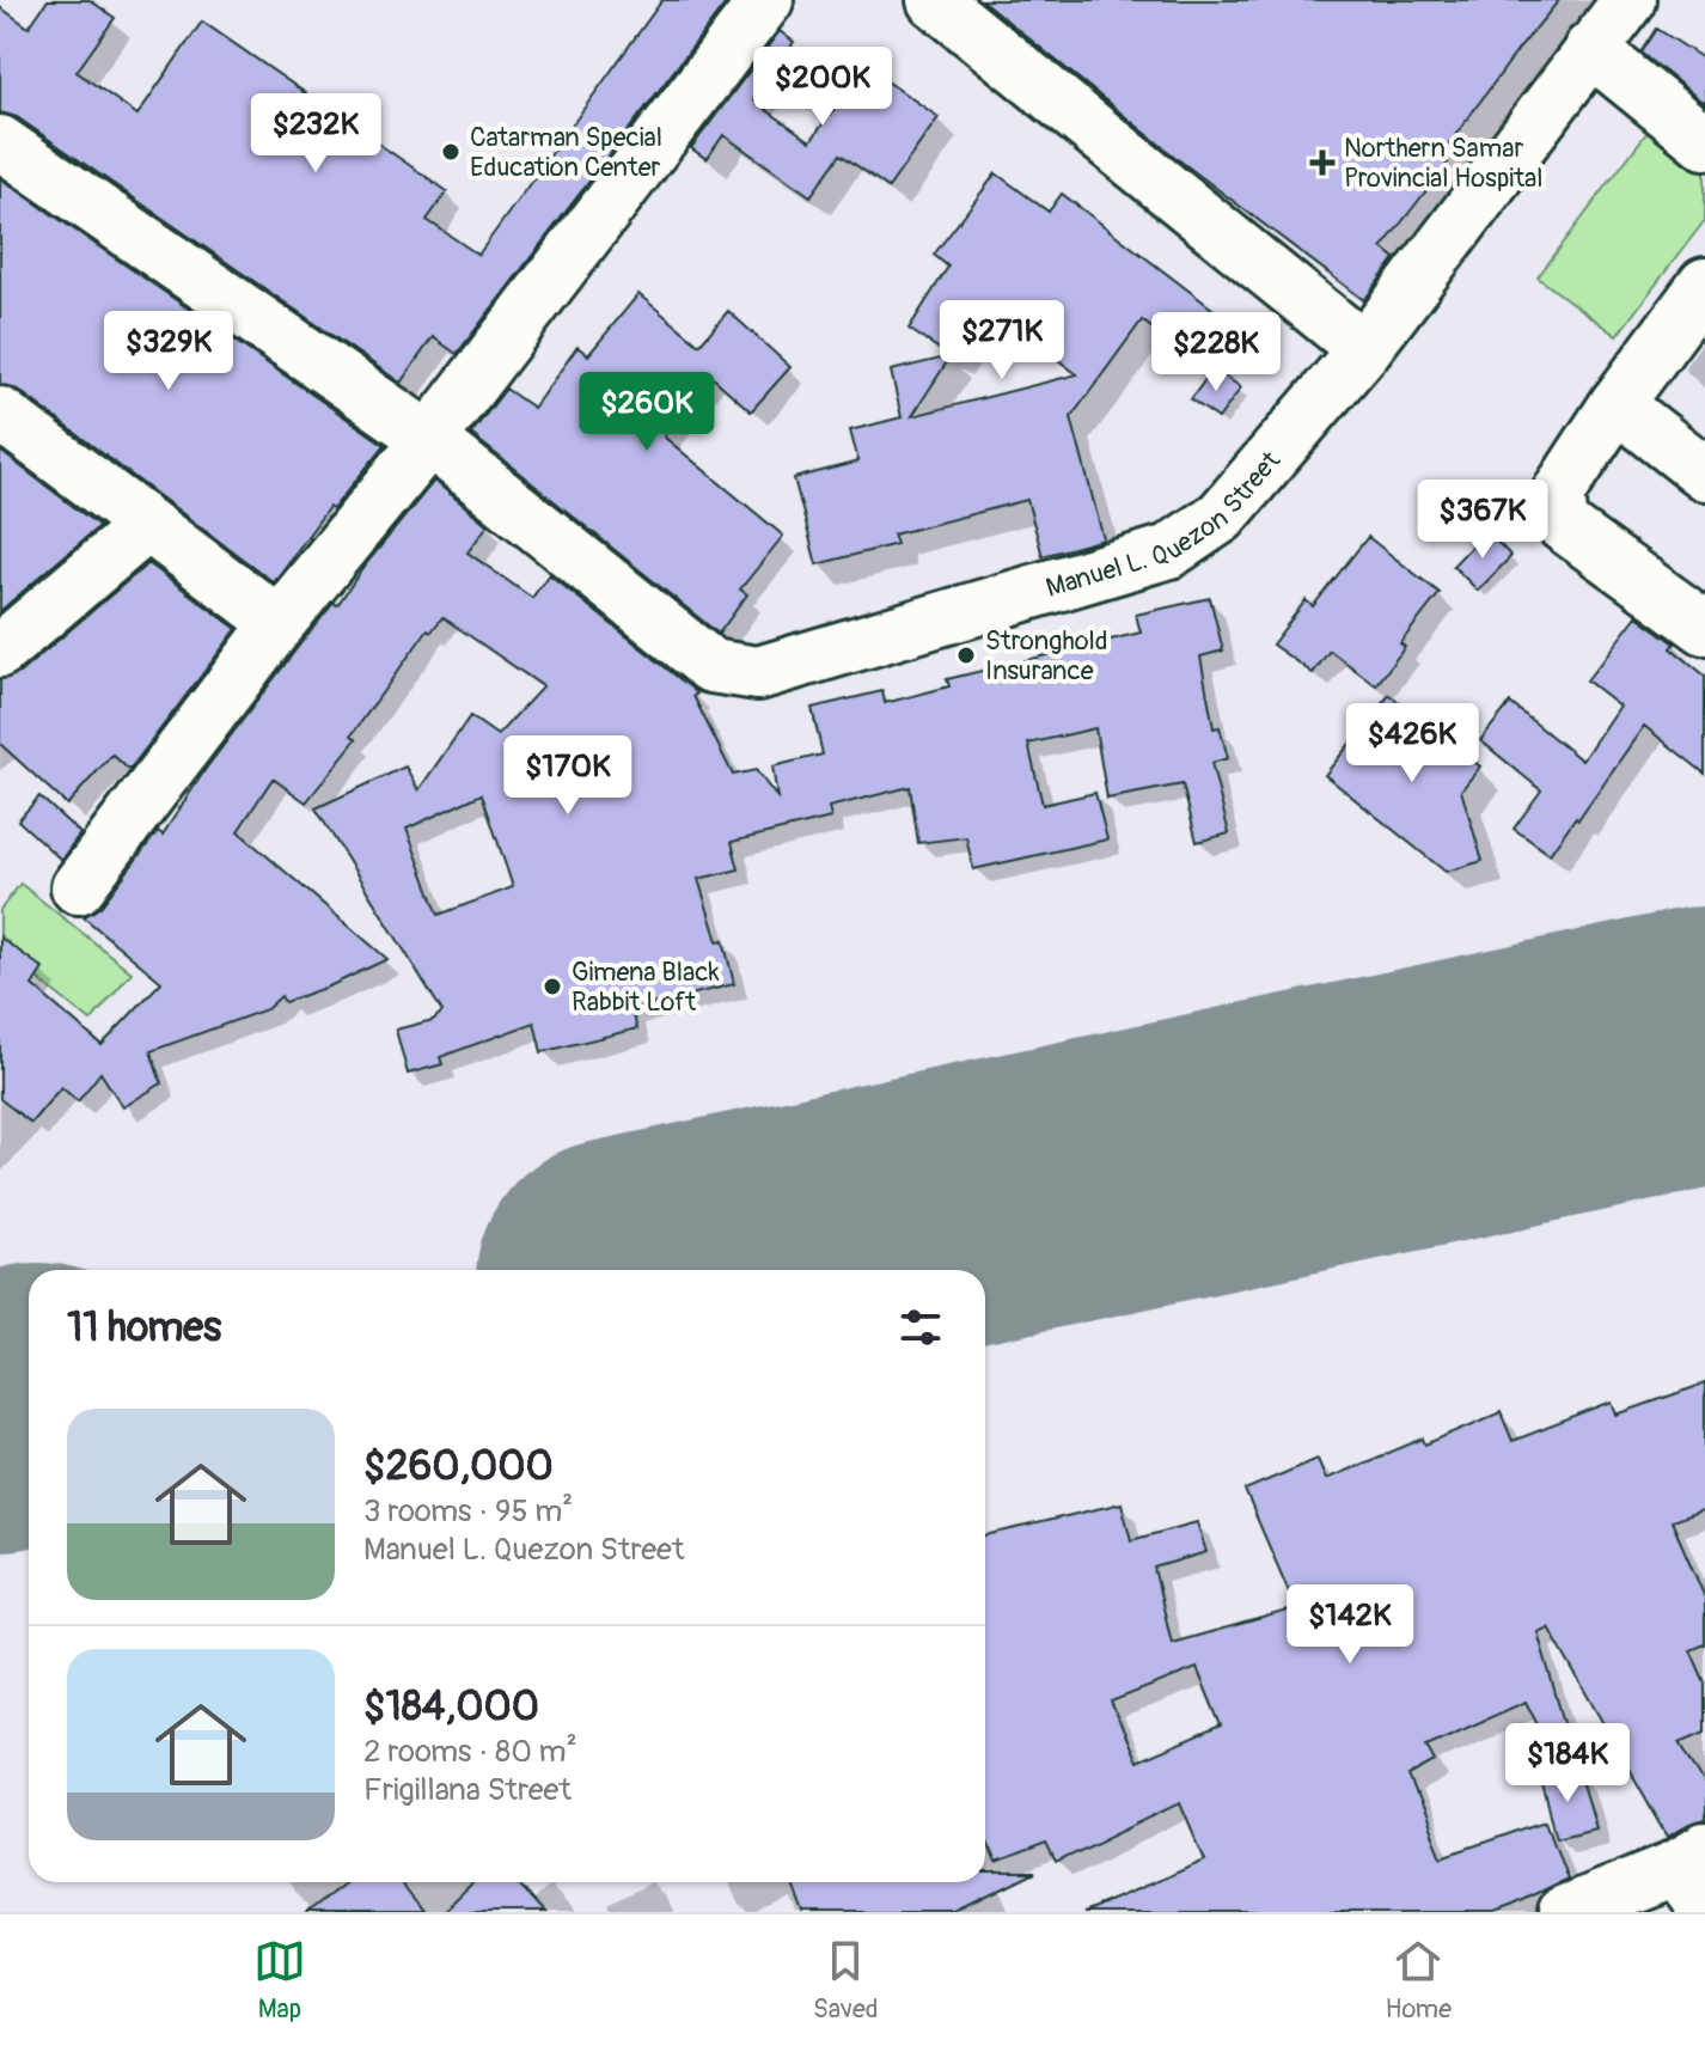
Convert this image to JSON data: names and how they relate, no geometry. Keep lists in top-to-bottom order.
{
  "streets": {
    "street": ["Manuel L. Quezon Street"]
  },
  "places": {
    "other": ["Catarman Special Education Center", "Stronghold Insurance", "Gimena Black Rabbit Loft"],
    "health": ["Northern Samar Provincial Hospital"]
  },
  "page": {
    "price": [
      "$200K",
      "$232K",
      "$271K",
      "$329K",
      "$228K",
      "$260K",
      "$367K",
      "$426K",
      "$170K",
      "$142K",
      "$184K"
    ],
    "heading": "11 homes",
    "list": [
      {
        "name": "$260,000",
        "note": "3 rooms · 95 m² · Manuel L. Quezon Street"
      },
      {
        "name": "$184,000",
        "note": "2 rooms · 80 m² · Frigillana Street"
      }
    ],
    "tabs": ["Map", "Saved", "Home"]
  }
}
